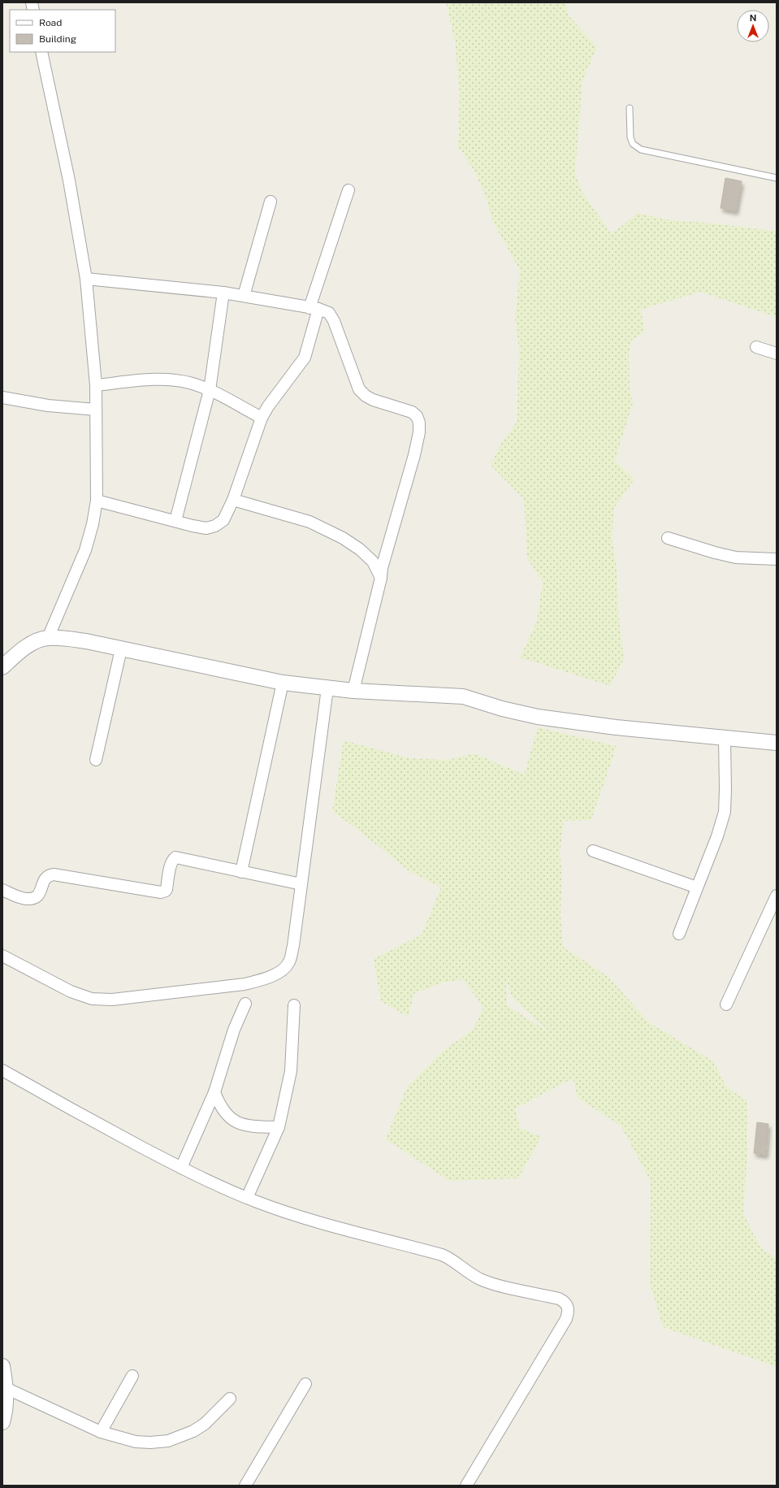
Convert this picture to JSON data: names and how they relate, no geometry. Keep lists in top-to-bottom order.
{
  "legend": ["Road", "Building"],
  "north": "top"
}
